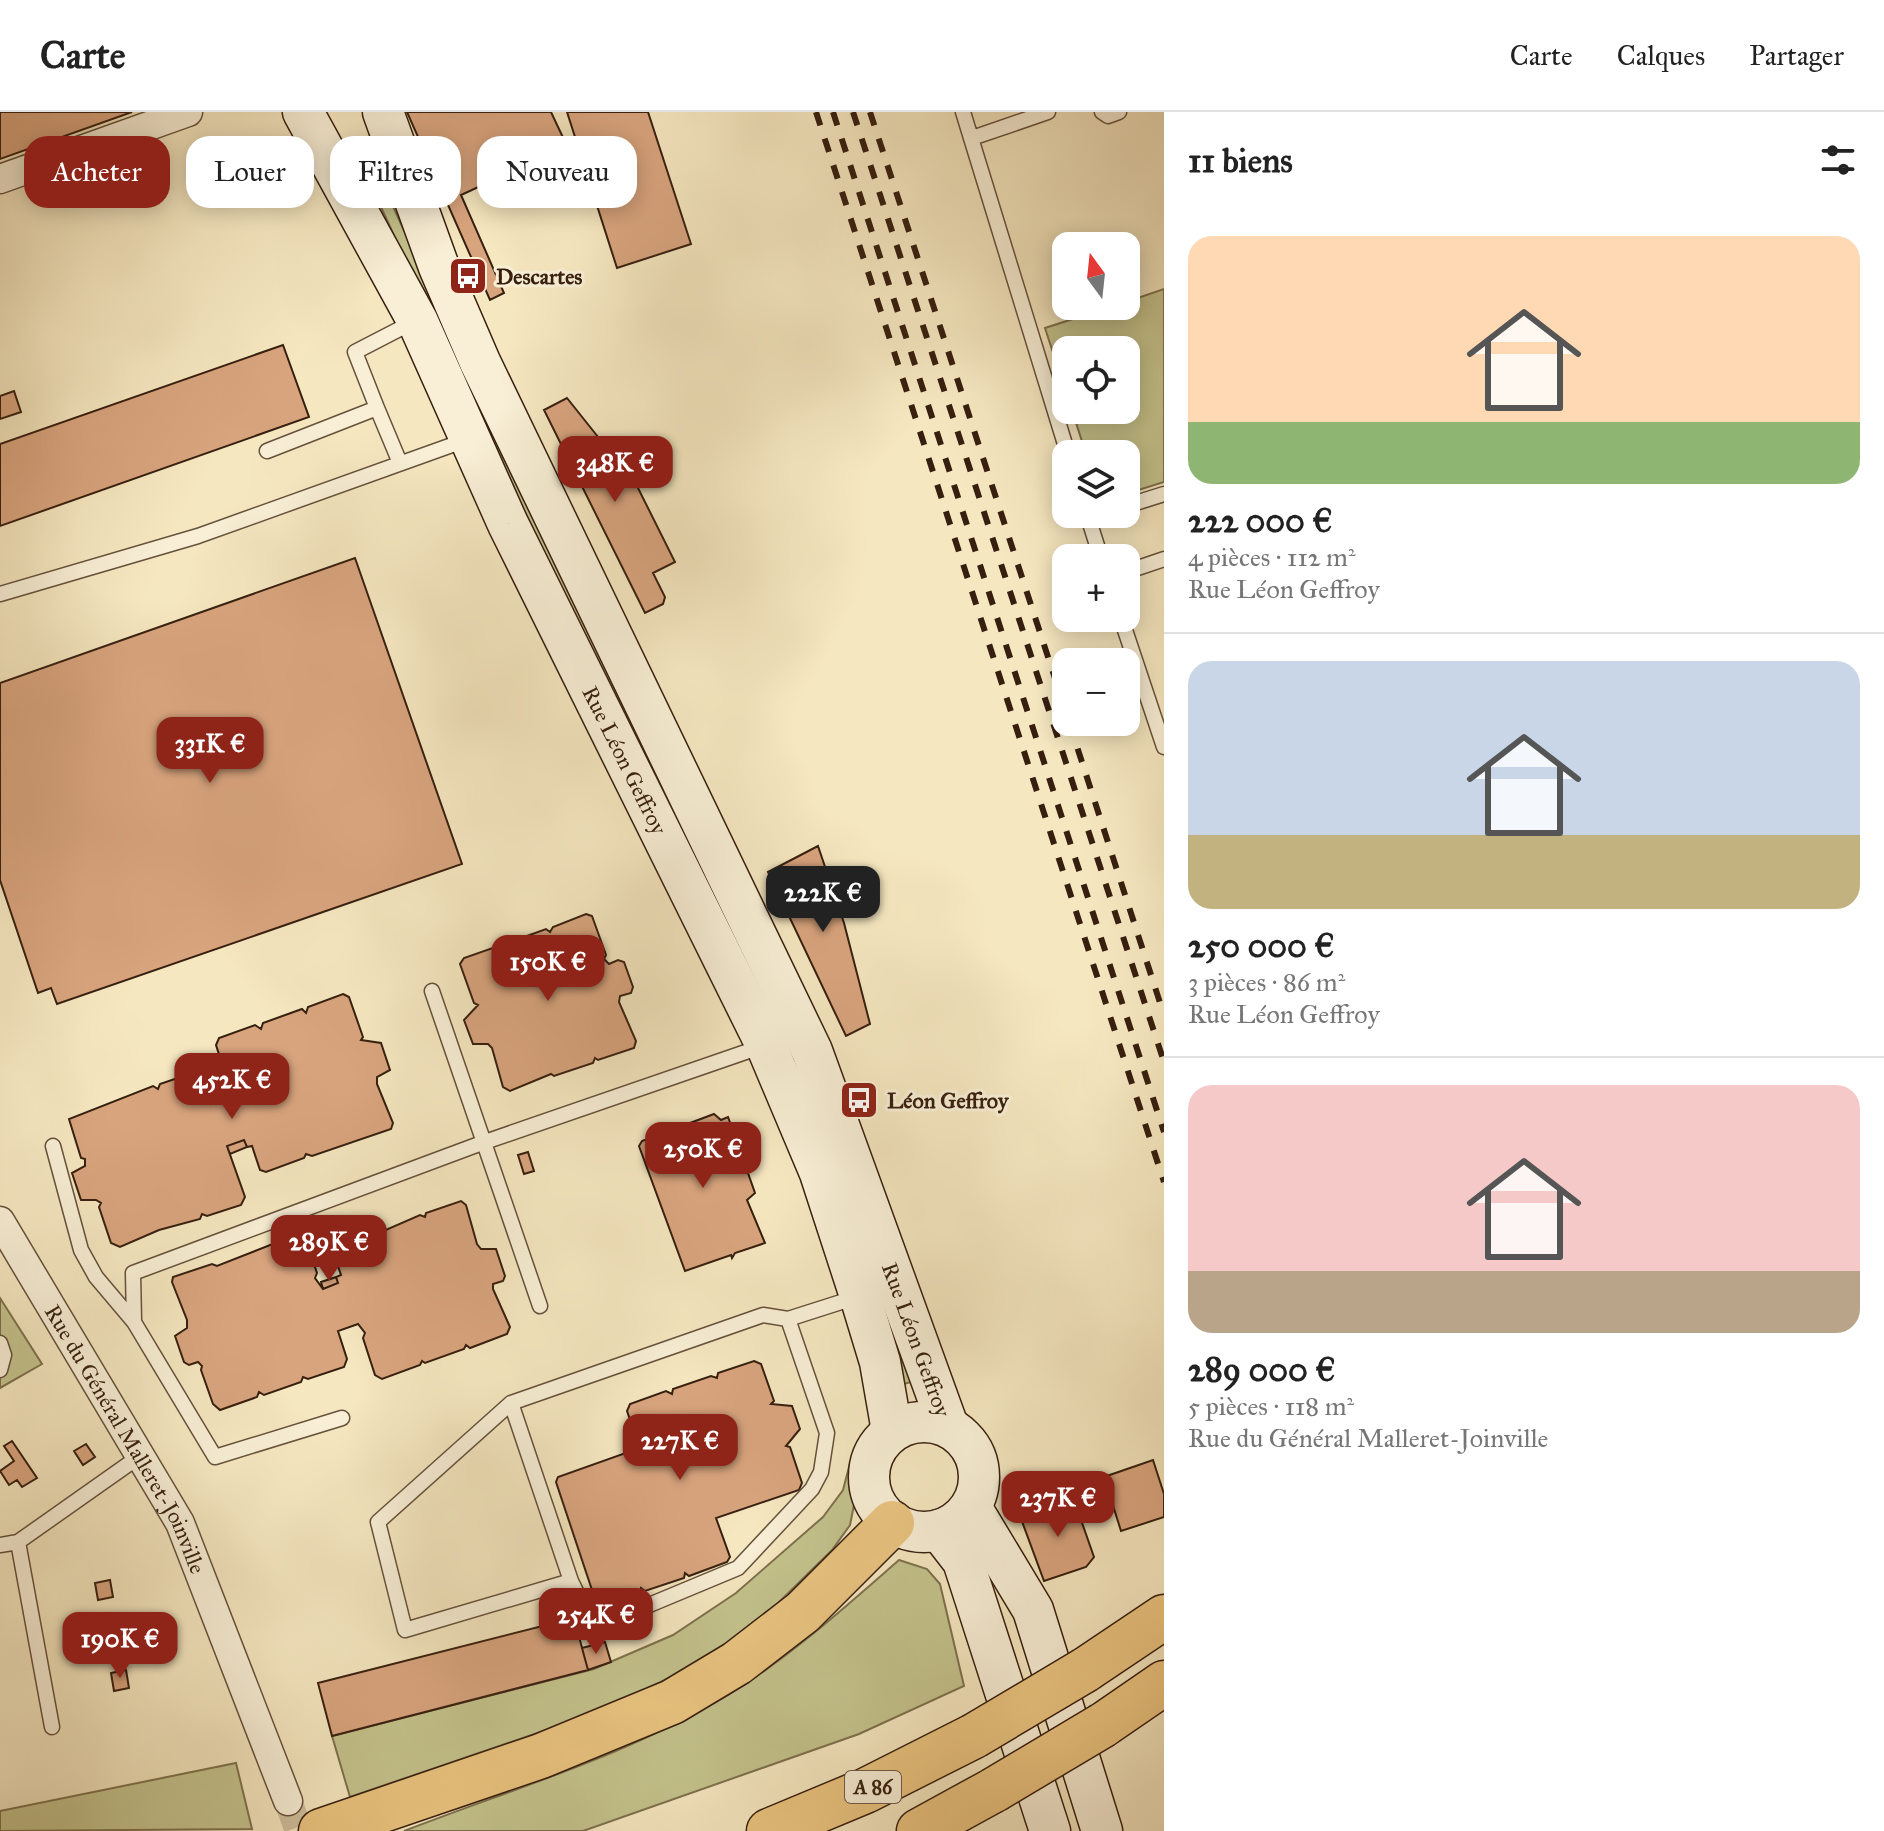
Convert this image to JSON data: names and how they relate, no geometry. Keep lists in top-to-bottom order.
{
  "streets": {
    "main road": ["A 86"],
    "street": ["Rue Léon Geffroy", "Rue du Général Malleret-Joinville"]
  },
  "places": {
    "bus stop": ["Descartes", "Léon Geffroy"]
  },
  "north": "top",
  "page": {
    "header": "Carte",
    "nav": ["Carte", "Calques", "Partager"],
    "heading": "11 biens",
    "chip": [
      "Acheter",
      "Louer",
      "Filtres",
      "Nouveau"
    ],
    "list": [
      {
        "name": "222 000 €",
        "note": "4 pièces · 112 m² · Rue Léon Geffroy"
      },
      {
        "name": "250 000 €",
        "note": "3 pièces · 86 m² · Rue Léon Geffroy"
      },
      {
        "name": "289 000 €",
        "note": "5 pièces · 118 m² · Rue du Général Malleret-Joinville"
      }
    ],
    "map_buttons": ["+", "−"],
    "price": [
      "348K €",
      "331K €",
      "222K €",
      "150K €",
      "452K €",
      "250K €",
      "289K €",
      "227K €",
      "237K €",
      "254K €",
      "190K €"
    ]
  }
}
